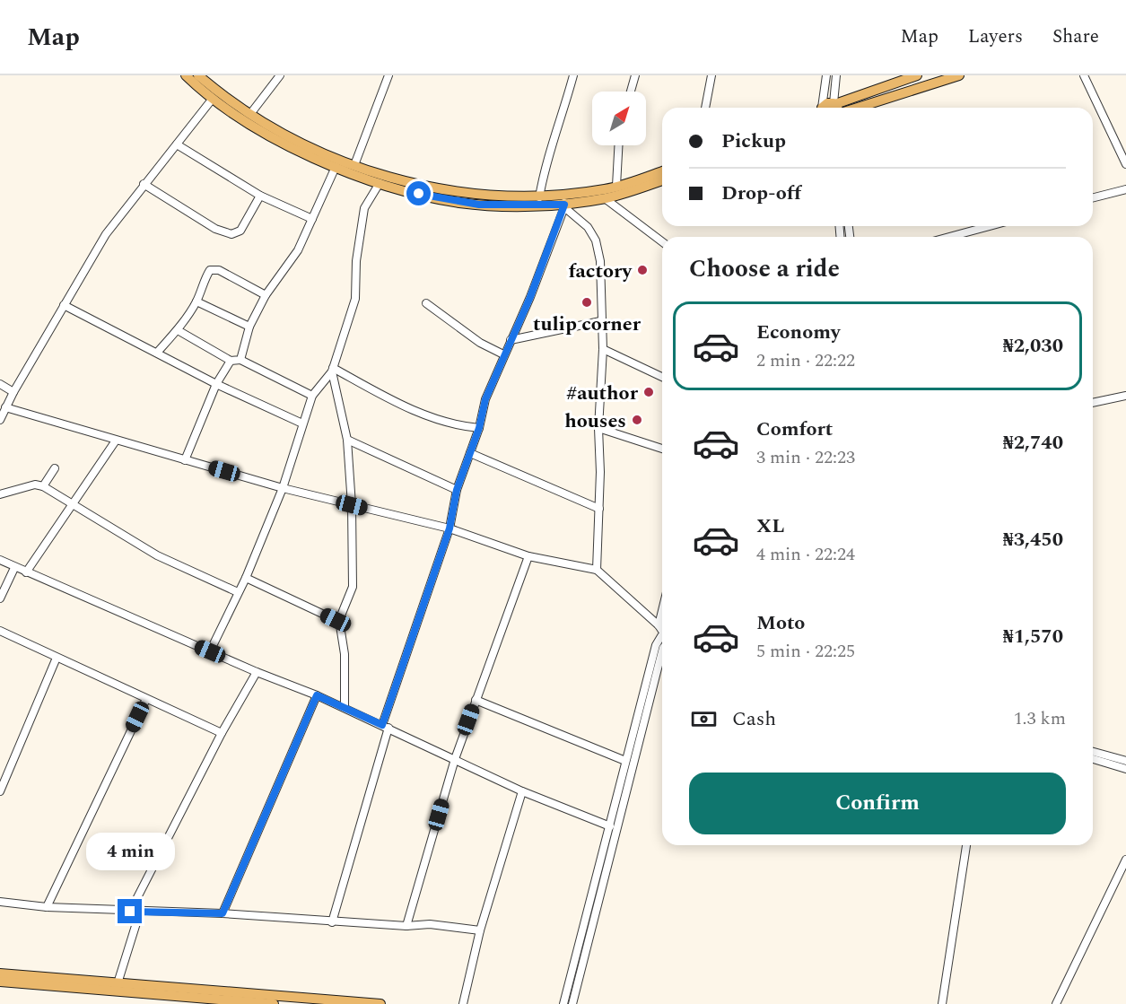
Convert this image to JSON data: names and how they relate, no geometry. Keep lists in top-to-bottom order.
{
  "places": [
    "factory",
    "tulip corner",
    "#author",
    "houses"
  ],
  "north": "top right",
  "page": {
    "header": "Map",
    "nav": ["Map", "Layers", "Share"],
    "banner": ["Pickup", "Drop-off"],
    "heading": "Choose a ride",
    "list": [
      {
        "name": "Economy",
        "note": "2 min · 22:22",
        "value": "₦2,030"
      },
      {
        "name": "Comfort",
        "note": "3 min · 22:23",
        "value": "₦2,740"
      },
      {
        "name": "XL",
        "note": "4 min · 22:24",
        "value": "₦3,450"
      },
      {
        "name": "Moto",
        "note": "5 min · 22:25",
        "value": "₦1,570"
      }
    ],
    "pay": ["Cash", "1.3 km"],
    "buttons": "Confirm",
    "bubble": "4 min"
  }
}
